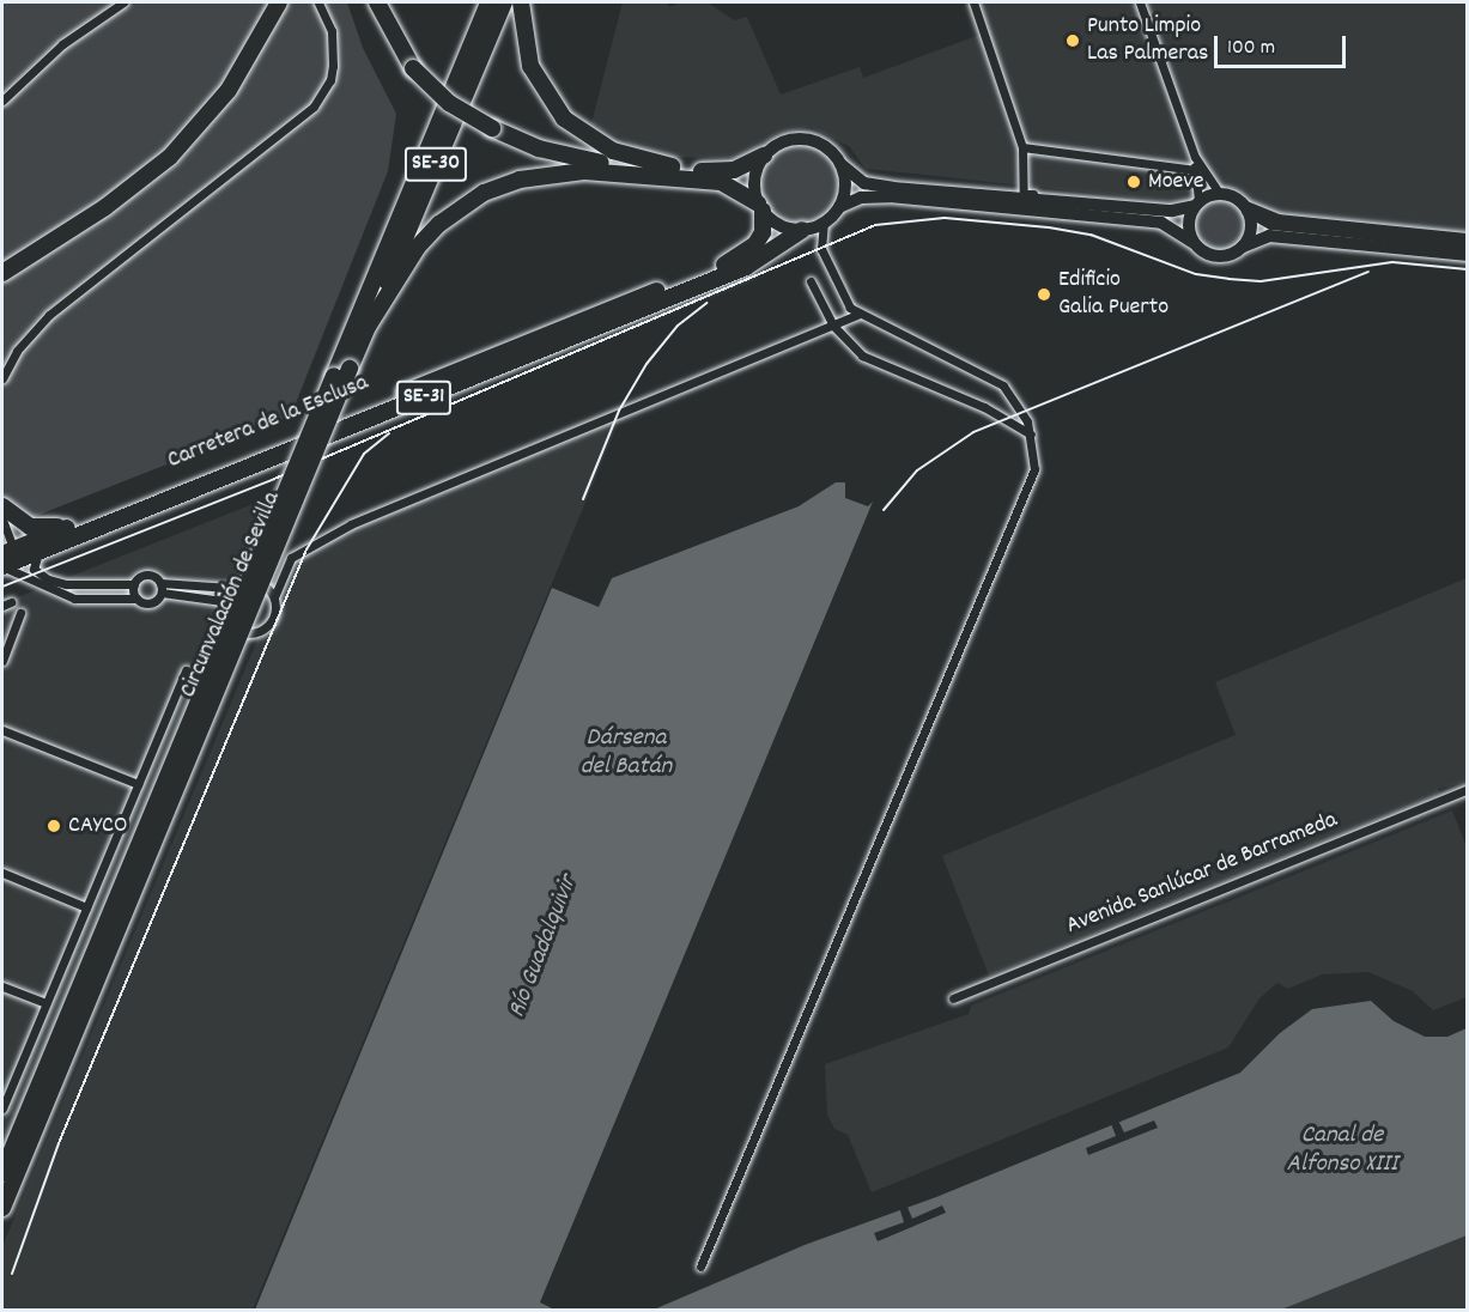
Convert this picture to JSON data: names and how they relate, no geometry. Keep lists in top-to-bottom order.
{
  "streets": {
    "highway": [
      "SE-30",
      "SE-31",
      "Carretera de la Esclusa",
      "Circunvalación de Sevilla"
    ],
    "street": ["Avenida Sanlúcar de Barrameda"]
  },
  "water": ["Dársena del Batán", "Río Guadalquivir", "Canal de Alfonso XIII"],
  "places": [
    "Punto Limpio Las Palmeras",
    "Moeve",
    "Edificio Galia Puerto",
    "CAYCO"
  ],
  "scale_bar": "100 m"
}
